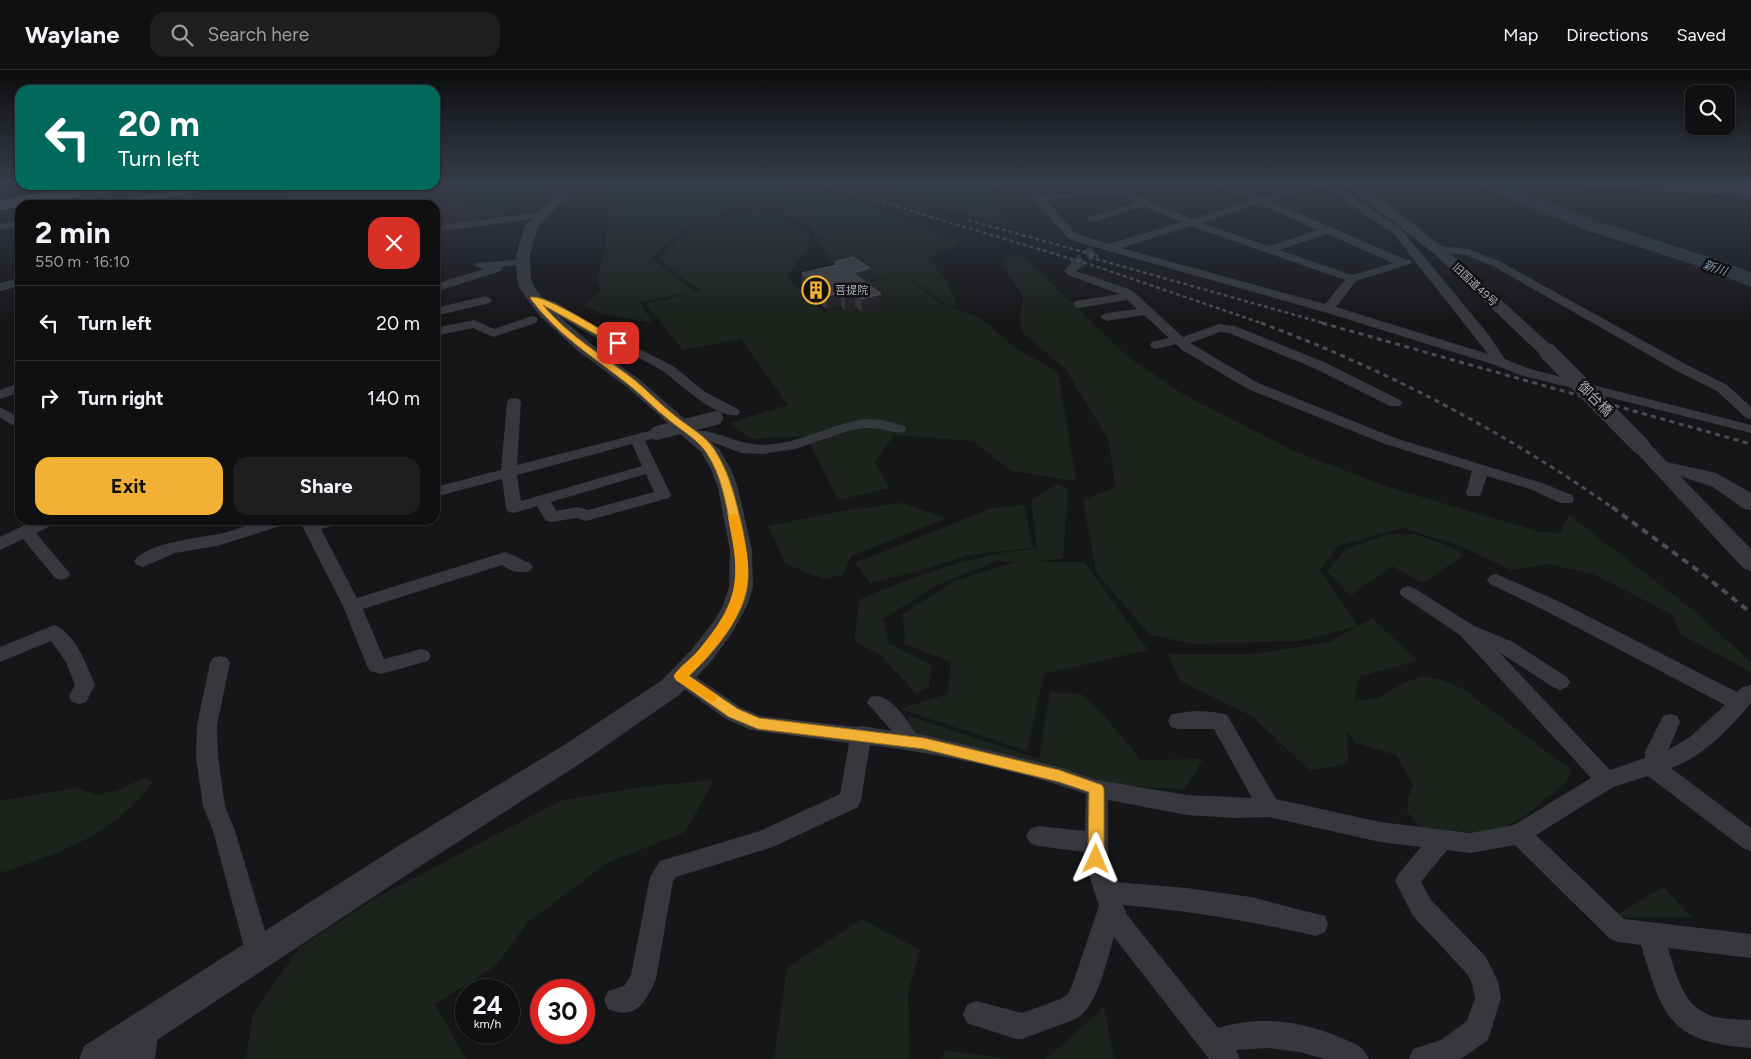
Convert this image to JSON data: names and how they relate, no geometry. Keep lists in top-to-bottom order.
{
  "streets": {
    "street": ["旧国道49号", "御台橋"]
  },
  "crossings": [
    ["旧国道49号", "御台橋"]
  ],
  "water": ["新川"],
  "places": {
    "building": ["菩提院"]
  },
  "page": {
    "header": "Waylane",
    "search": "Search here",
    "nav": ["Map", "Directions", "Saved"],
    "turn": ["20 m", "Turn left"],
    "heading": ["2 min", "550 m · 16:10"],
    "list": [
      {
        "name": "Turn left",
        "value": "20 m"
      },
      {
        "name": "Turn right",
        "value": "140 m"
      }
    ],
    "buttons": ["Exit", "Share"],
    "speed": "24 km/h",
    "limit": "30"
  }
}
